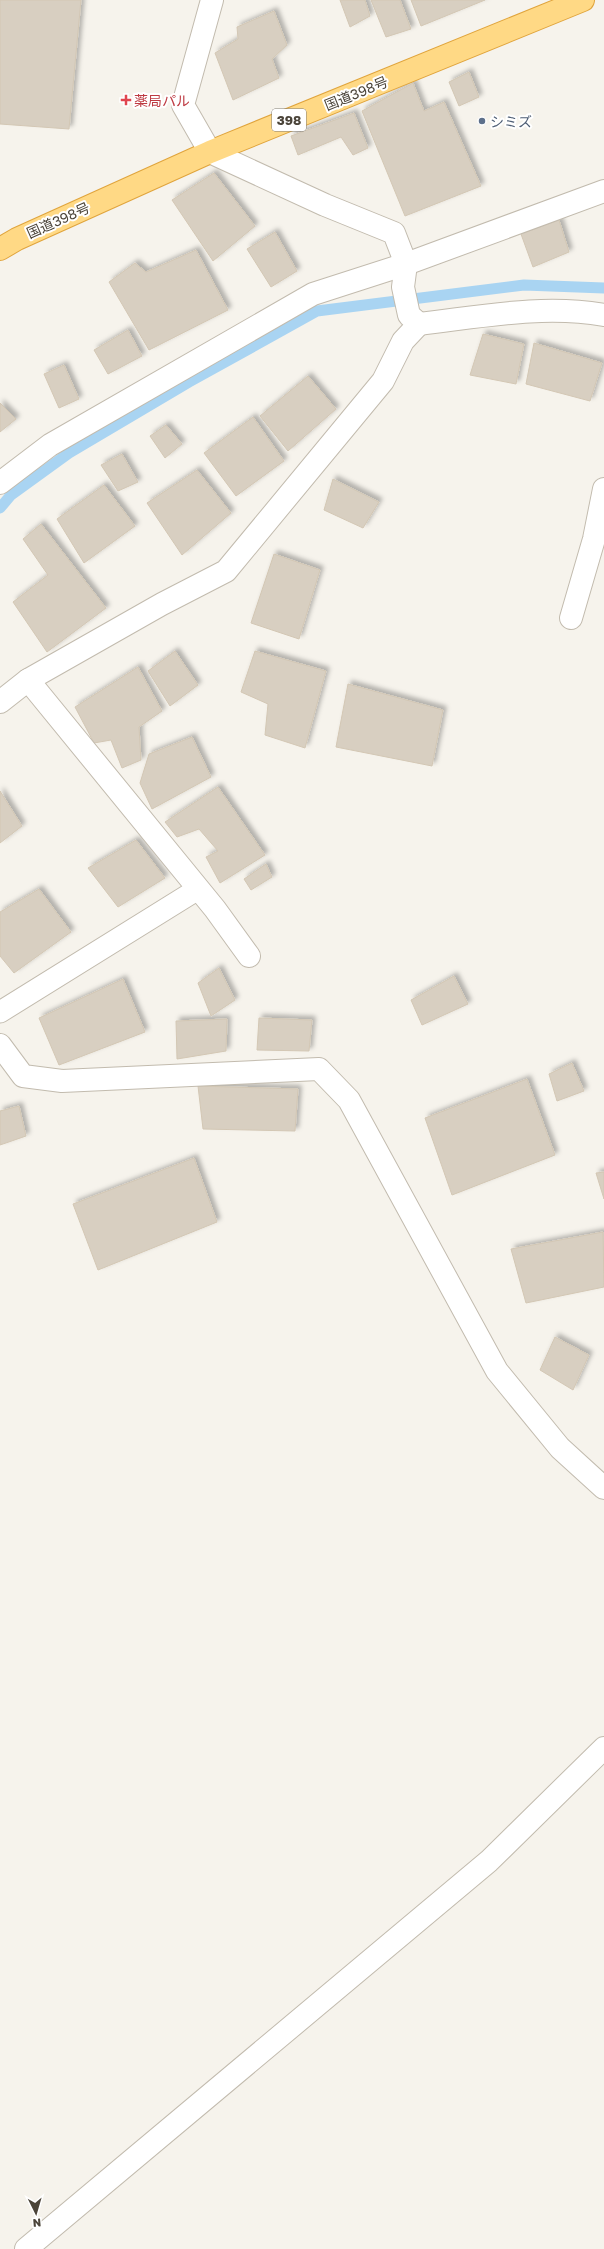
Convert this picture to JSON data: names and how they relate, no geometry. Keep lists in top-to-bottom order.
{
  "streets": {
    "highway": ["国道398号", "398"]
  },
  "places": {
    "health": ["薬局パル"],
    "other": ["シミズ"]
  },
  "north": "bottom"
}
